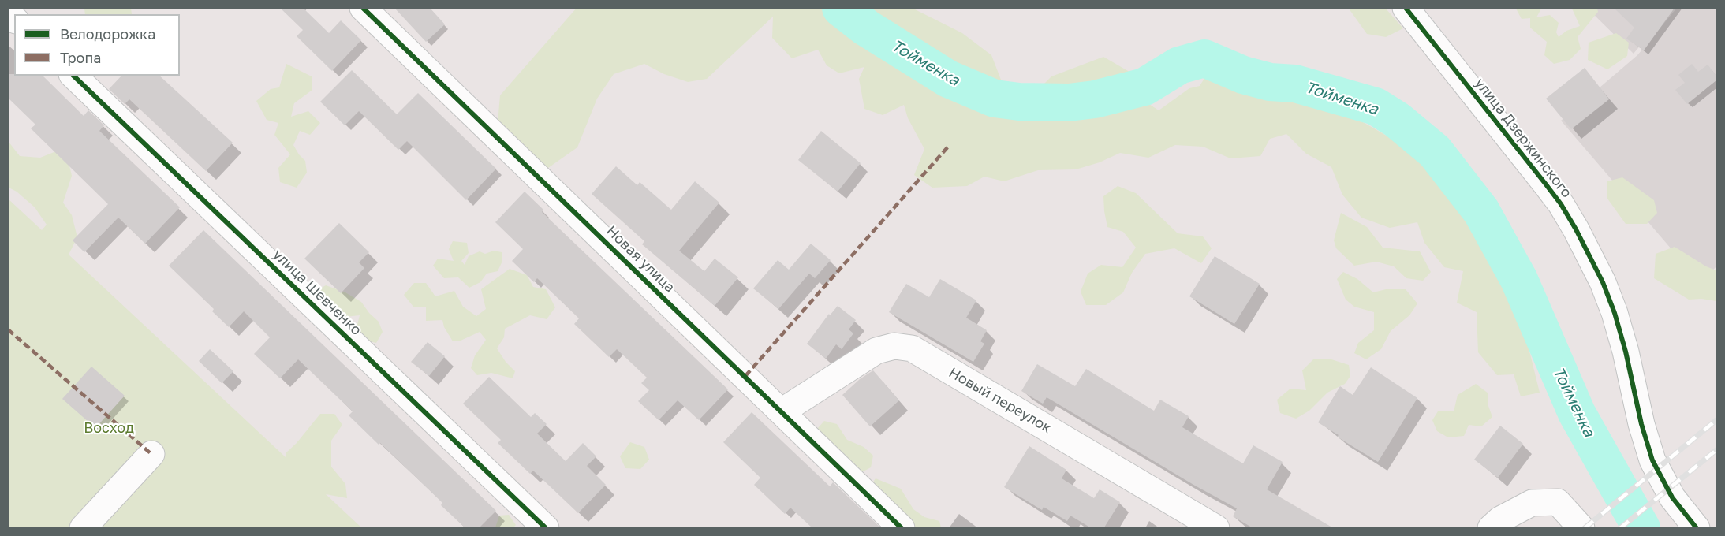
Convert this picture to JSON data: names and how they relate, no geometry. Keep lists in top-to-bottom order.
{
  "streets": {
    "street": [
      "улица Дзержинского",
      "Новая улица",
      "улица Шевченко",
      "Новый переулок"
    ]
  },
  "crossings": [
    ["Новая улица", "Новый переулок"]
  ],
  "water": ["Тойменка"],
  "parks": ["Восход"],
  "legend": ["Велодорожка", "Тропа"]
}
